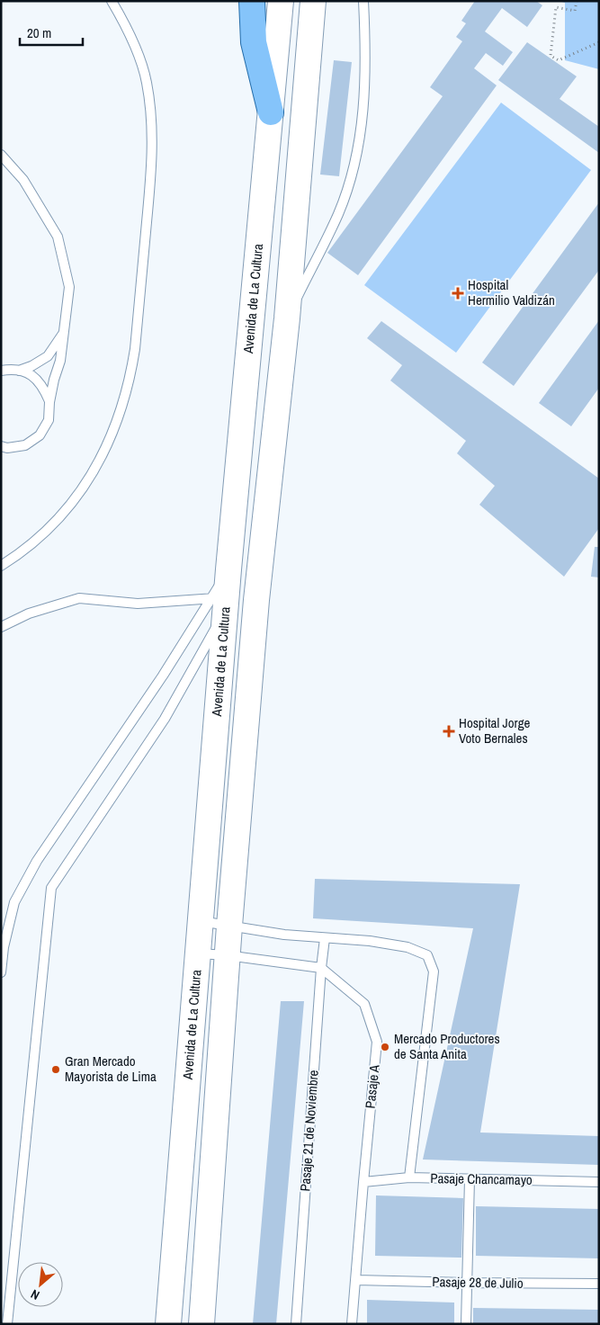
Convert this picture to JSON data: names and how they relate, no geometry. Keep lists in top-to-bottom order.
{
  "streets": {
    "main road": ["Avenida de La Cultura"],
    "lane": [
      "Pasaje A",
      "Pasaje 21 de Noviembre",
      "Pasaje Chancamayo",
      "Pasaje 28 de Julio"
    ]
  },
  "crossings": [
    ["Pasaje A", "Pasaje 21 de Noviembre"],
    ["Pasaje A", "Pasaje Chancamayo"],
    ["Pasaje A", "Pasaje 28 de Julio"]
  ],
  "places": {
    "health": ["Hospital Hermilio Valdizán", "Hospital Jorge Voto Bernales"],
    "other": ["Mercado Productores de Santa Anita", "Gran Mercado Mayorista de Lima"]
  },
  "scale_bar": "20 m",
  "north": "bottom left"
}
